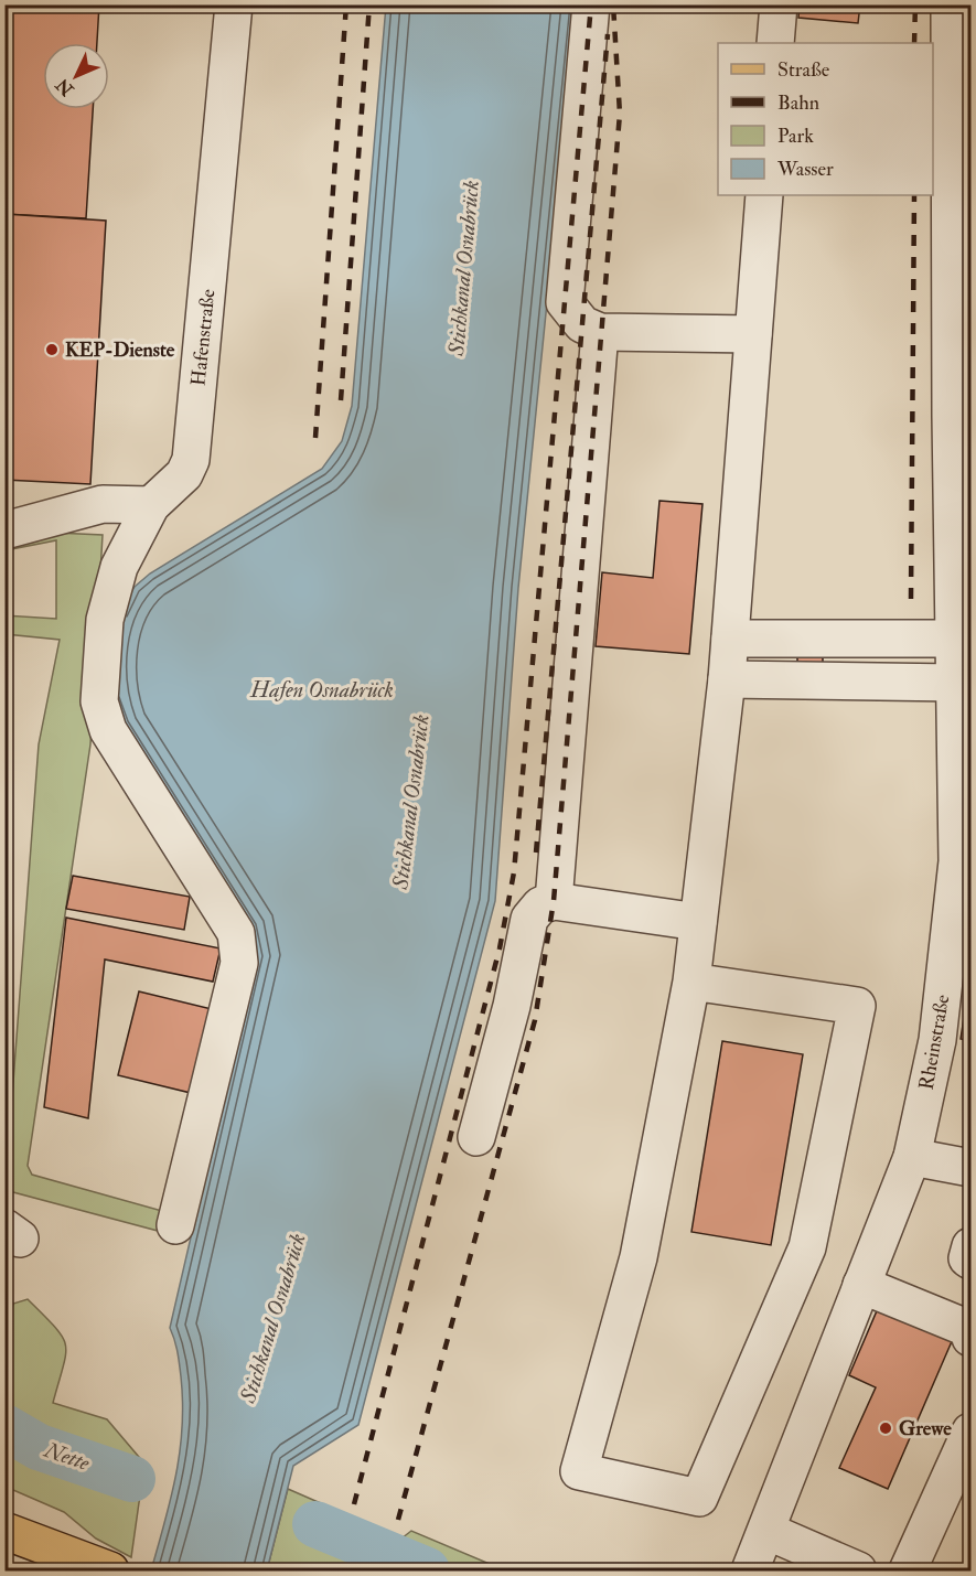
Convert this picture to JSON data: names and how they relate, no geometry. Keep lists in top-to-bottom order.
{
  "streets": {
    "street": ["Hafenstraße", "Rheinstraße"]
  },
  "water": ["Stichkanal Osnabrück", "Hafen Osnabrück", "Nette"],
  "places": ["KEP-Dienste", "Grewe"],
  "legend": [
    "Straße",
    "Bahn",
    "Park",
    "Wasser"
  ],
  "north": "bottom left"
}
